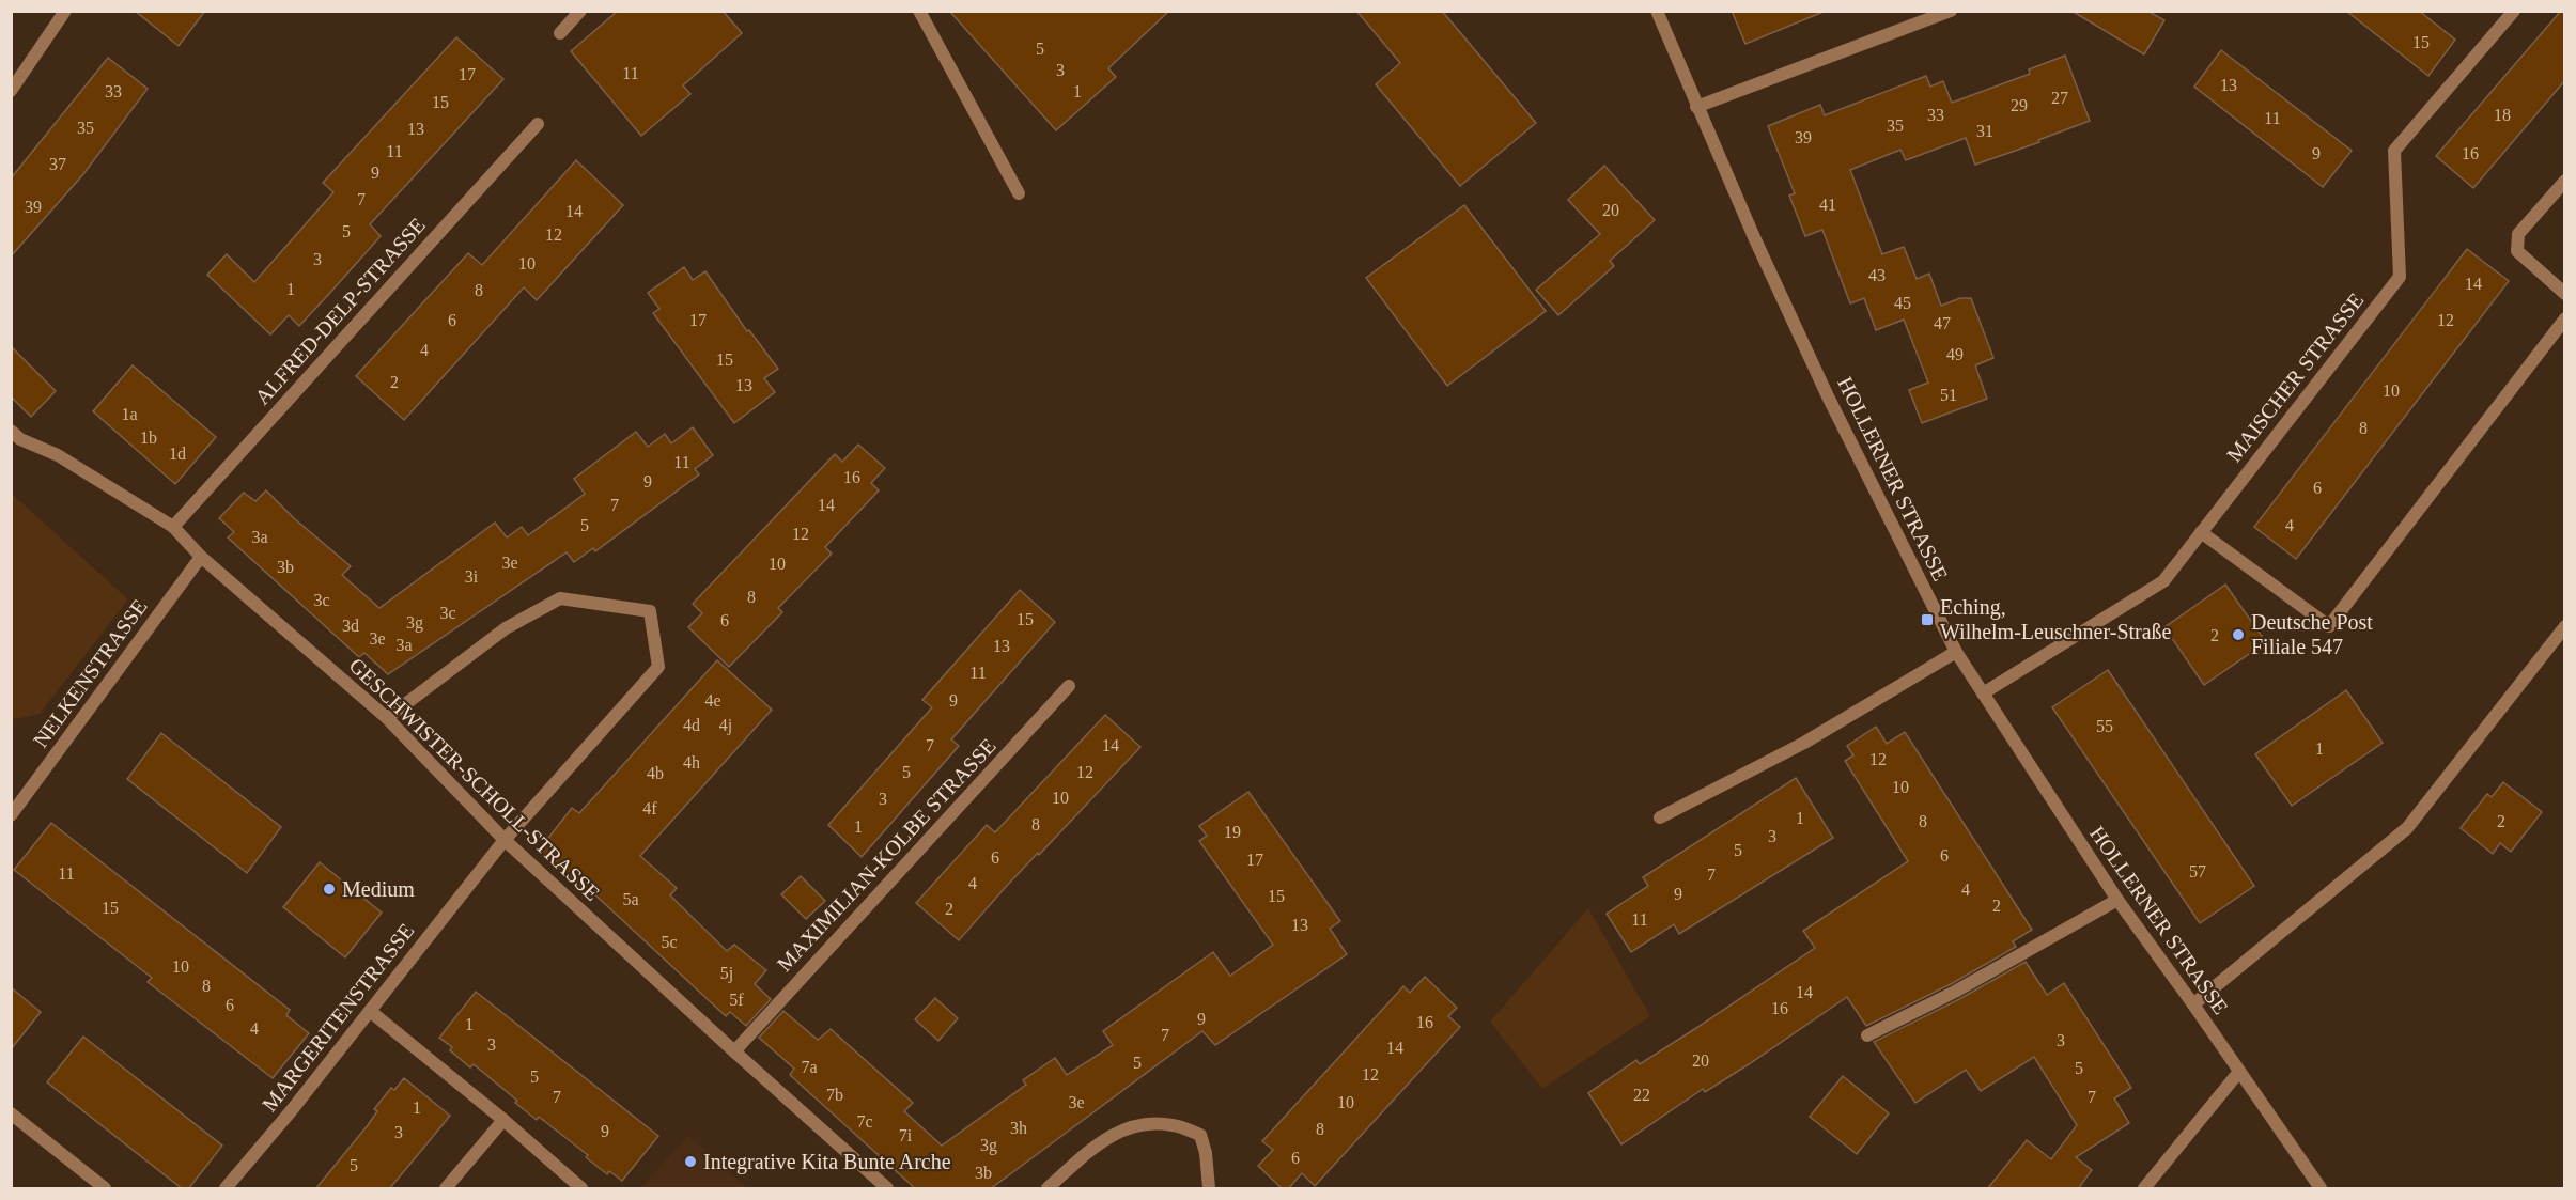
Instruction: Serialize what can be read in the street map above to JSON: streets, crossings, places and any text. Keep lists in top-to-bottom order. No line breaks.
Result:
{"streets":{"street":["ALFRED-DELP-STRASSE","MAISCHER STRASSE","HOLLERNER STRASSE","NELKENSTRASSE","GESCHWISTER-SCHOLL-STRASSE","MAXIMILIAN-KOLBE STRASSE","MARGERITENSTRASSE"]},"crossings":[["ALFRED-DELP-STRASSE","GESCHWISTER-SCHOLL-STRASSE"],["MAISCHER STRASSE","HOLLERNER STRASSE"],["NELKENSTRASSE","GESCHWISTER-SCHOLL-STRASSE"],["GESCHWISTER-SCHOLL-STRASSE","MAXIMILIAN-KOLBE STRASSE"],["GESCHWISTER-SCHOLL-STRASSE","MARGERITENSTRASSE"]],"places":{"transit":["Eching, Wilhelm-Leuschner-Straße"],"other":["Deutsche Post Filiale 547","Medium","Integrative Kita Bunte Arche"]},"house_numbers":["15","5","3","11","17","13","33","1","27","15","29","33","18","11","35","35","13","31","39","11","9","16","37","9","7","41","39","20","14","5","12","3","10","43","14","1","8","45","6","17","12","47","4","49","15","2","13","10","51","1a","8","1b","1d","11","16","9","6","7","14","5","4","12","3a","3e","10","3b","3i","8","3c","3c","15","6","3g","3d","2","3e","3a","13","11","4e","9","4d","4j","55","7","14","1","12","4h","5","12","4b","10","10","3","4f","1","8","2","8","1","19","3","5","6","6","17","57","11","7","4","4","9","15","5a","2","15","2","11","13","5c","10","5j","8","14","5f","6","16","9","16","1","4","7","3","3","14","20","5","7a","5","12","5","7b","22","7","7","3e","10","1","7c","3h","8","9","3","7i","3g","6","5","3b"]}
